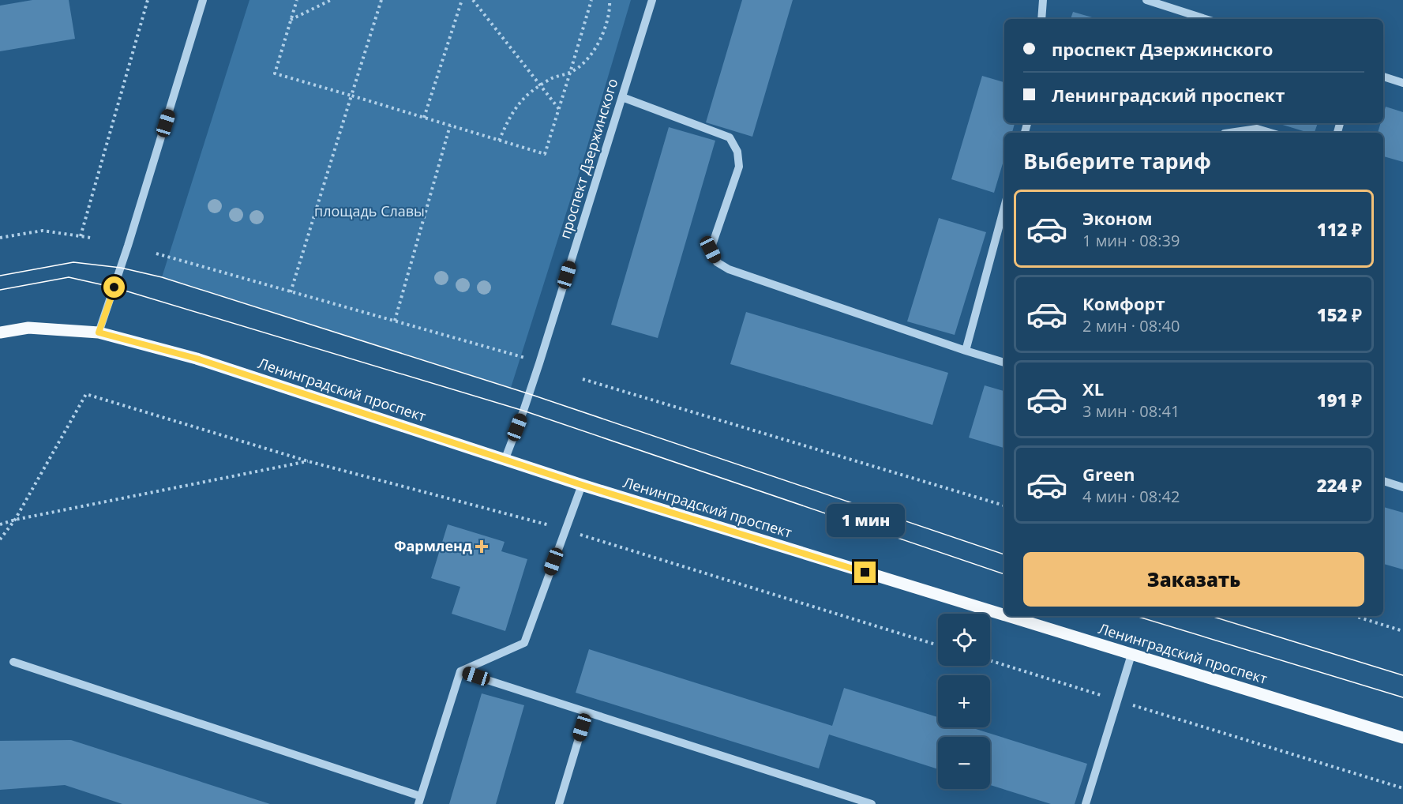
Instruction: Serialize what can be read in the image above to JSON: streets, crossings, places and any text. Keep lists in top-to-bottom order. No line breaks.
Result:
{"streets":{"main road":["Ленинградский проспект"],"street":["проспект Дзержинского"]},"crossings":[["проспект Дзержинского","Ленинградский проспект"]],"parks":["площадь Славы"],"places":{"health":["Фармленд"]},"page":{"banner":["проспект Дзержинского","Ленинградский проспект"],"heading":"Выберите тариф","list":[{"name":"Эконом","note":"1 мин · 08:39","value":"112 ₽"},{"name":"Комфорт","note":"2 мин · 08:40","value":"152 ₽"},{"name":"XL","note":"3 мин · 08:41","value":"191 ₽"},{"name":"Green","note":"4 мин · 08:42","value":"224 ₽"}],"bubble":"1 мин","buttons":"Заказать","map_buttons":["+","−"]}}
